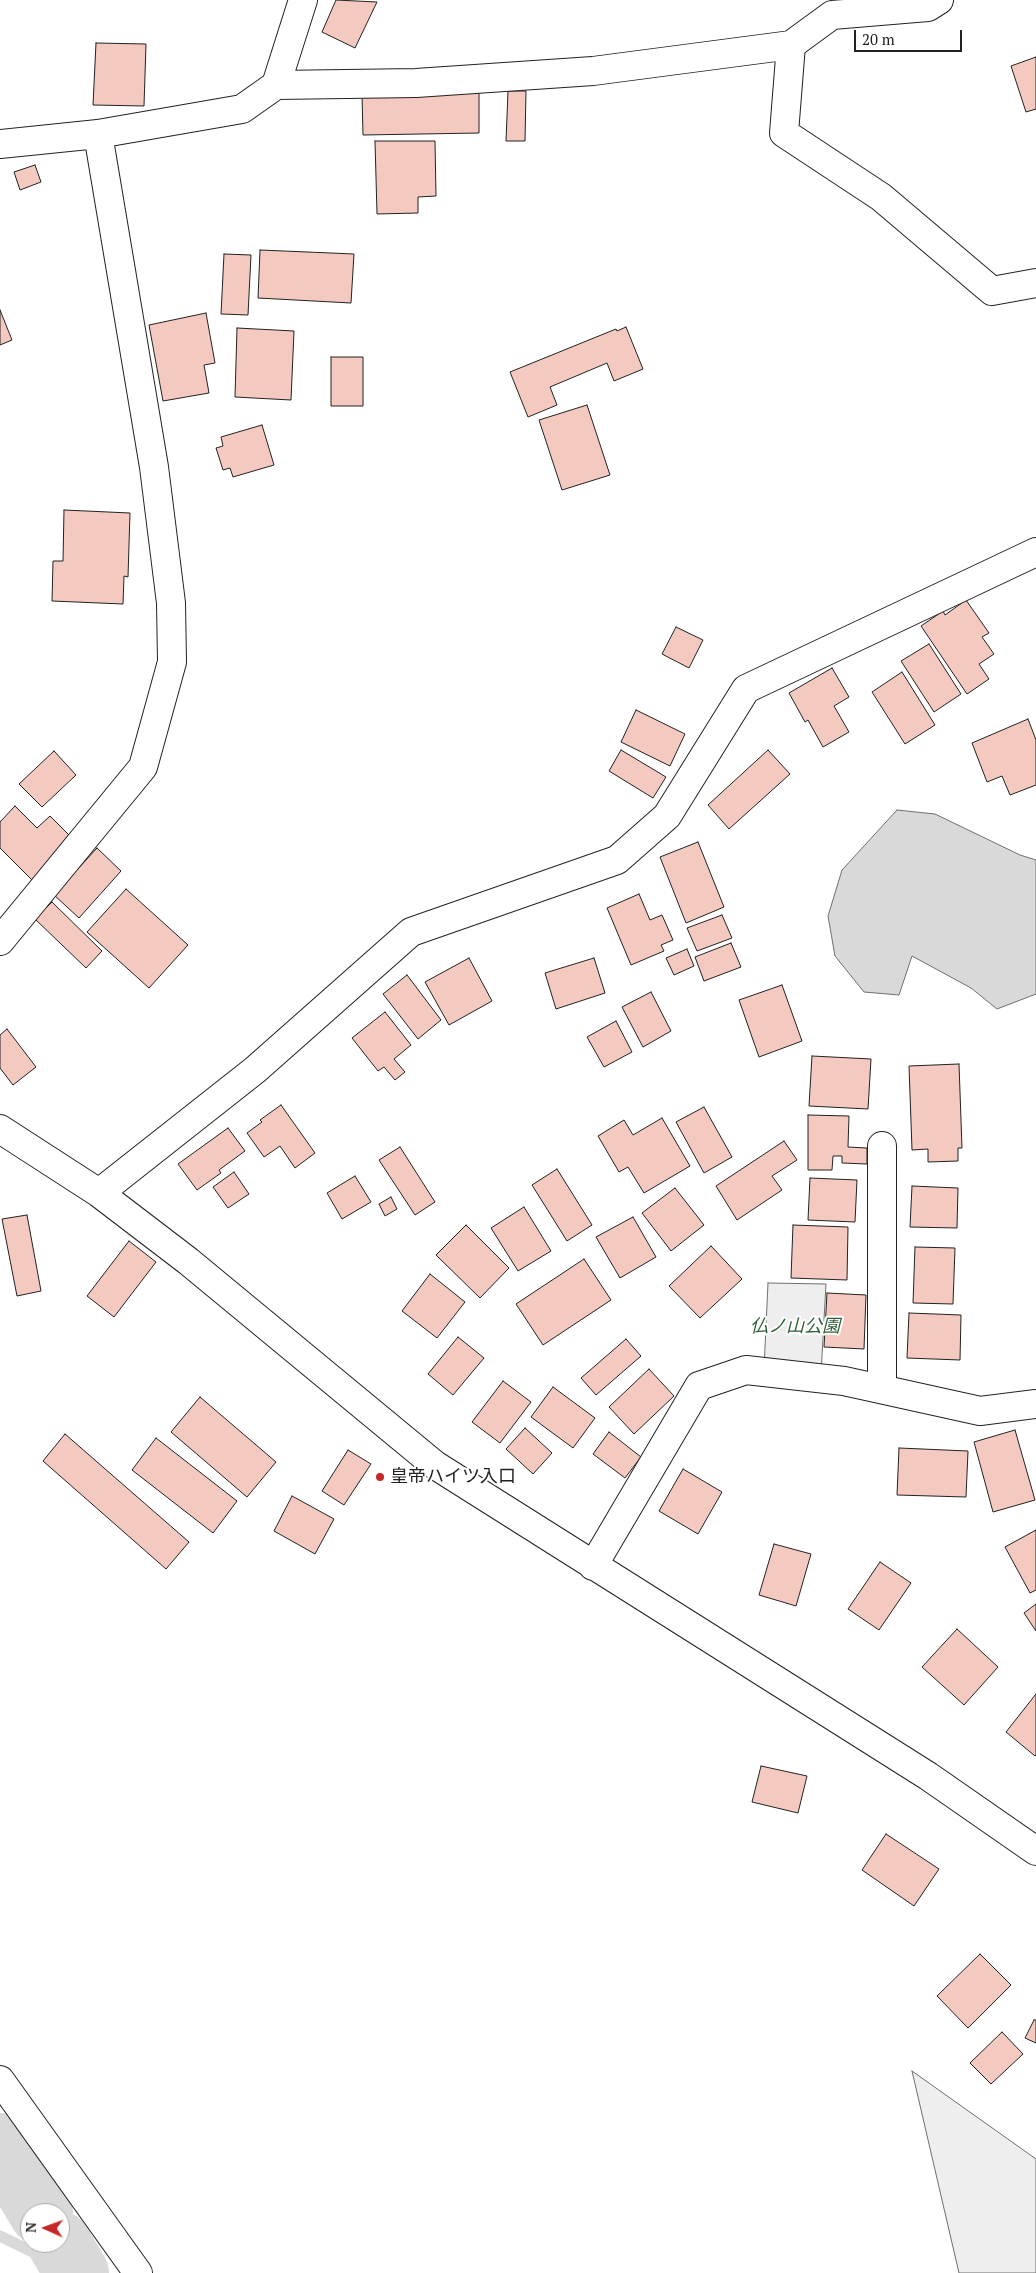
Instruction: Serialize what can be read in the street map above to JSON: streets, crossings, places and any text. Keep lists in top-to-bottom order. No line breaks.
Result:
{"parks":["仏ノ山公園"],"places":["皇帝ハイツ入口"],"scale_bar":"20 m","north":"left"}
